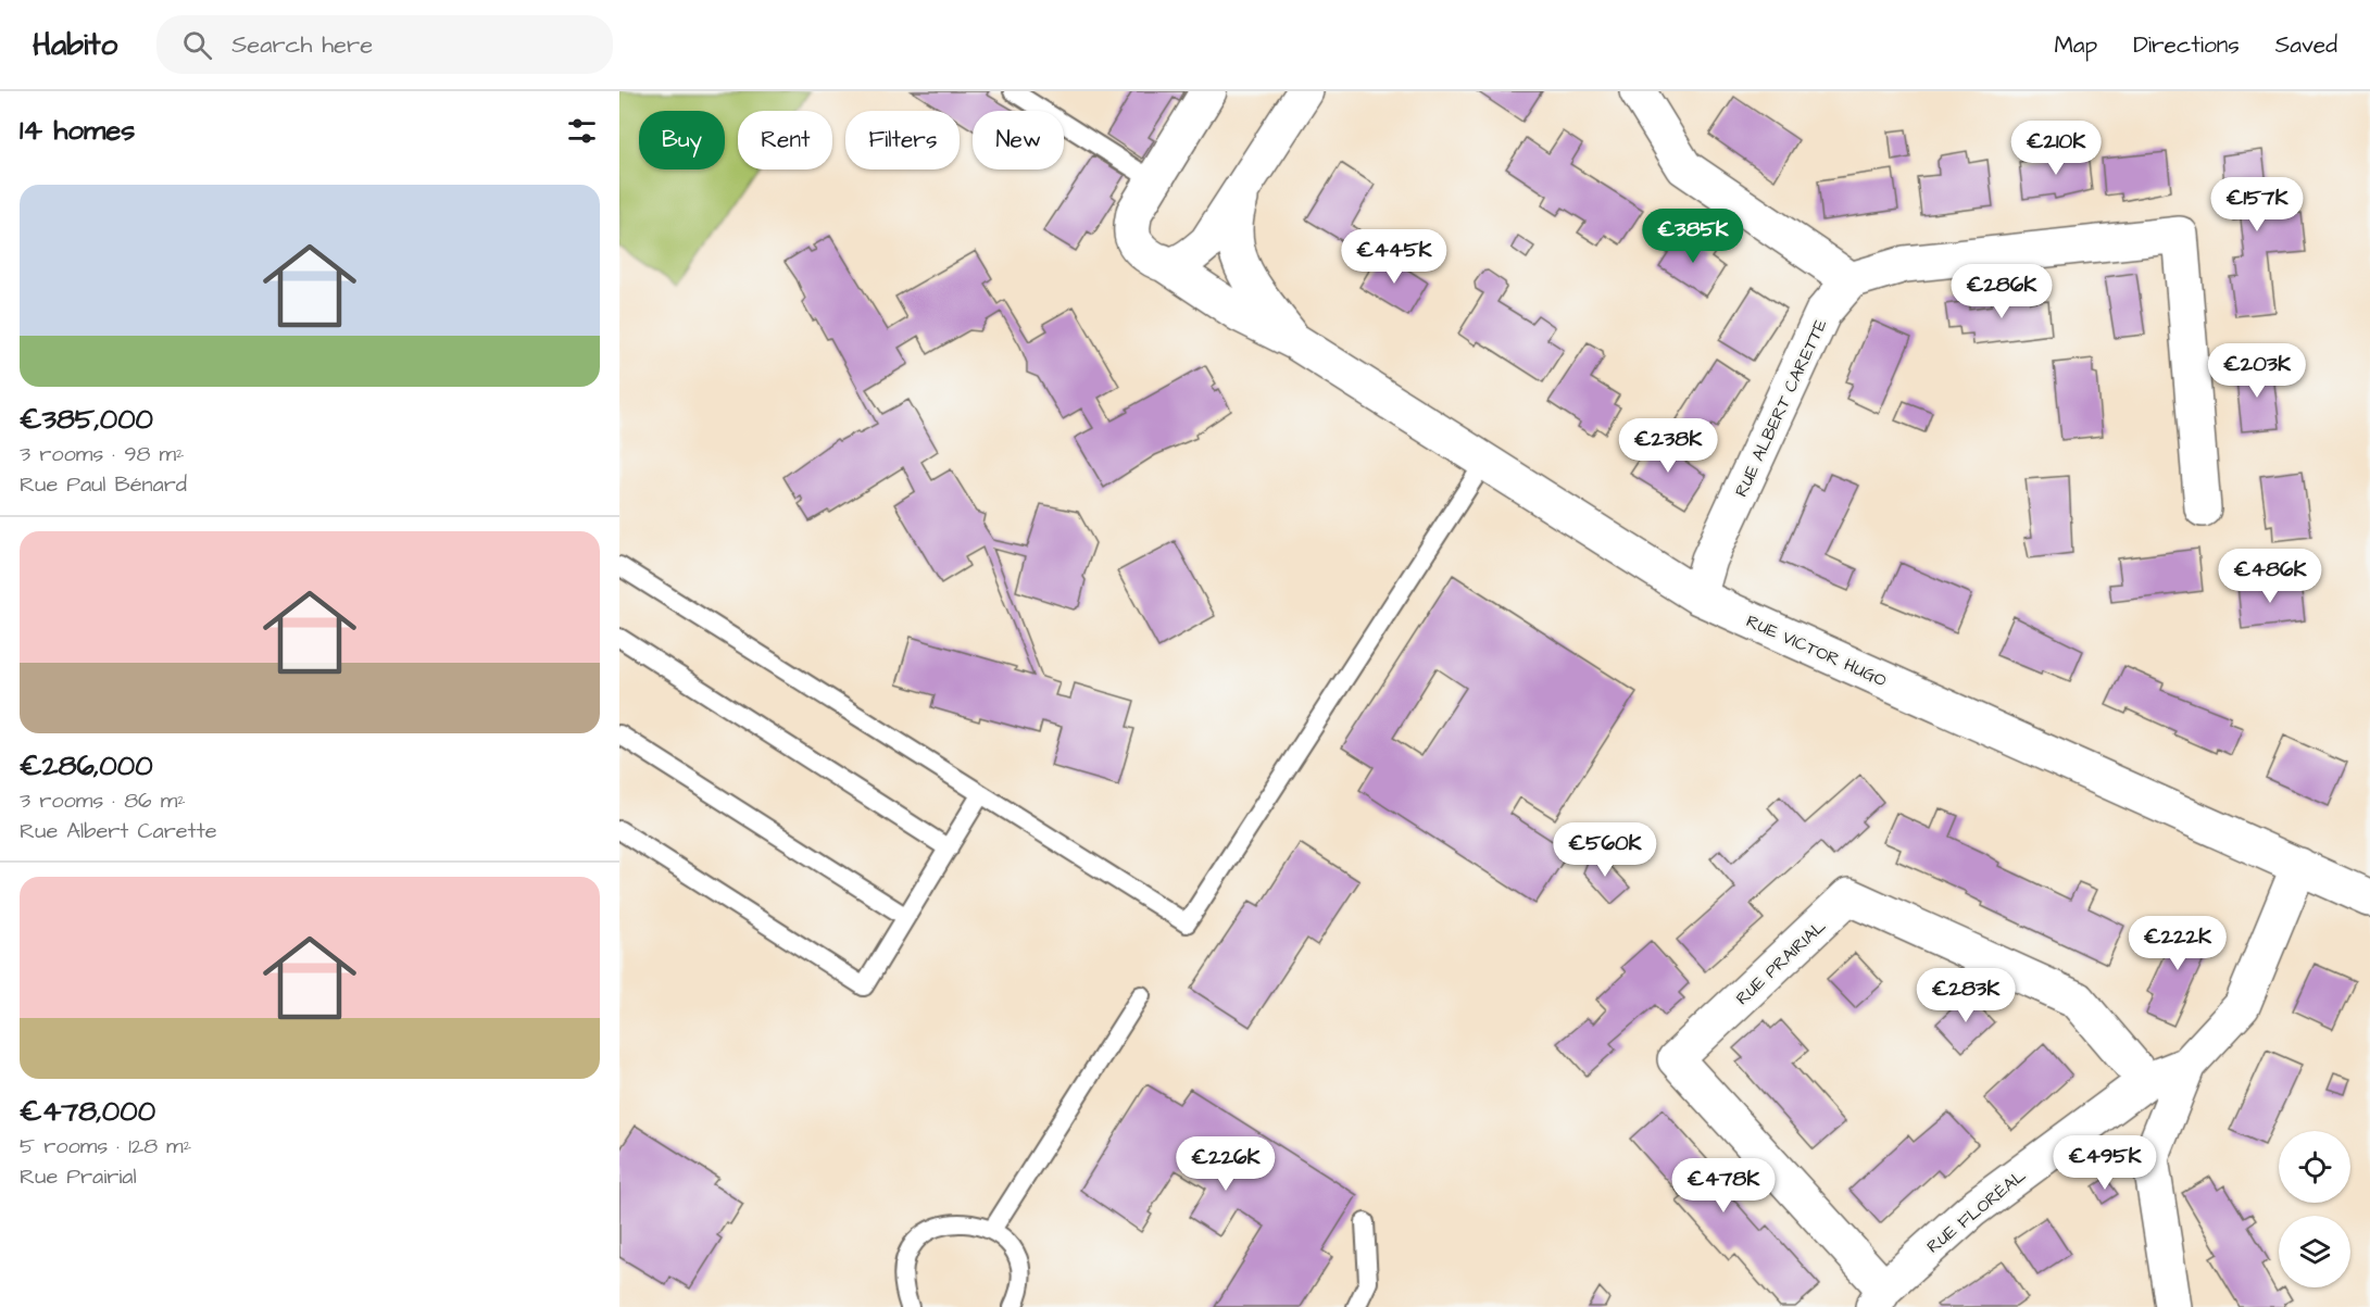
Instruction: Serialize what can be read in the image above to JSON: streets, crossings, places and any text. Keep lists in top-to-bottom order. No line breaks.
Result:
{"streets":{"street":["RUE ALBERT CARETTE","RUE VICTOR HUGO","RUE PRAIRIAL","RUE FLORÉAL"]},"crossings":[["RUE ALBERT CARETTE","RUE VICTOR HUGO"],["RUE VICTOR HUGO","RUE FLORÉAL"],["RUE PRAIRIAL","RUE FLORÉAL"]],"page":{"header":"Habito","search":"Search here","nav":["Map","Directions","Saved"],"heading":"14 homes","chip":["Buy","Rent","Filters","New"],"price":["€210K","€157K","€385K","€445K","€286K","€203K","€238K","€486K","€560K","€222K","€283K","€495K","€226K","€478K"],"list":[{"name":"€385,000","note":"3 rooms · 98 m² · Rue Paul Bénard"},{"name":"€286,000","note":"3 rooms · 86 m² · Rue Albert Carette"},{"name":"€478,000","note":"5 rooms · 128 m² · Rue Prairial"}]}}
